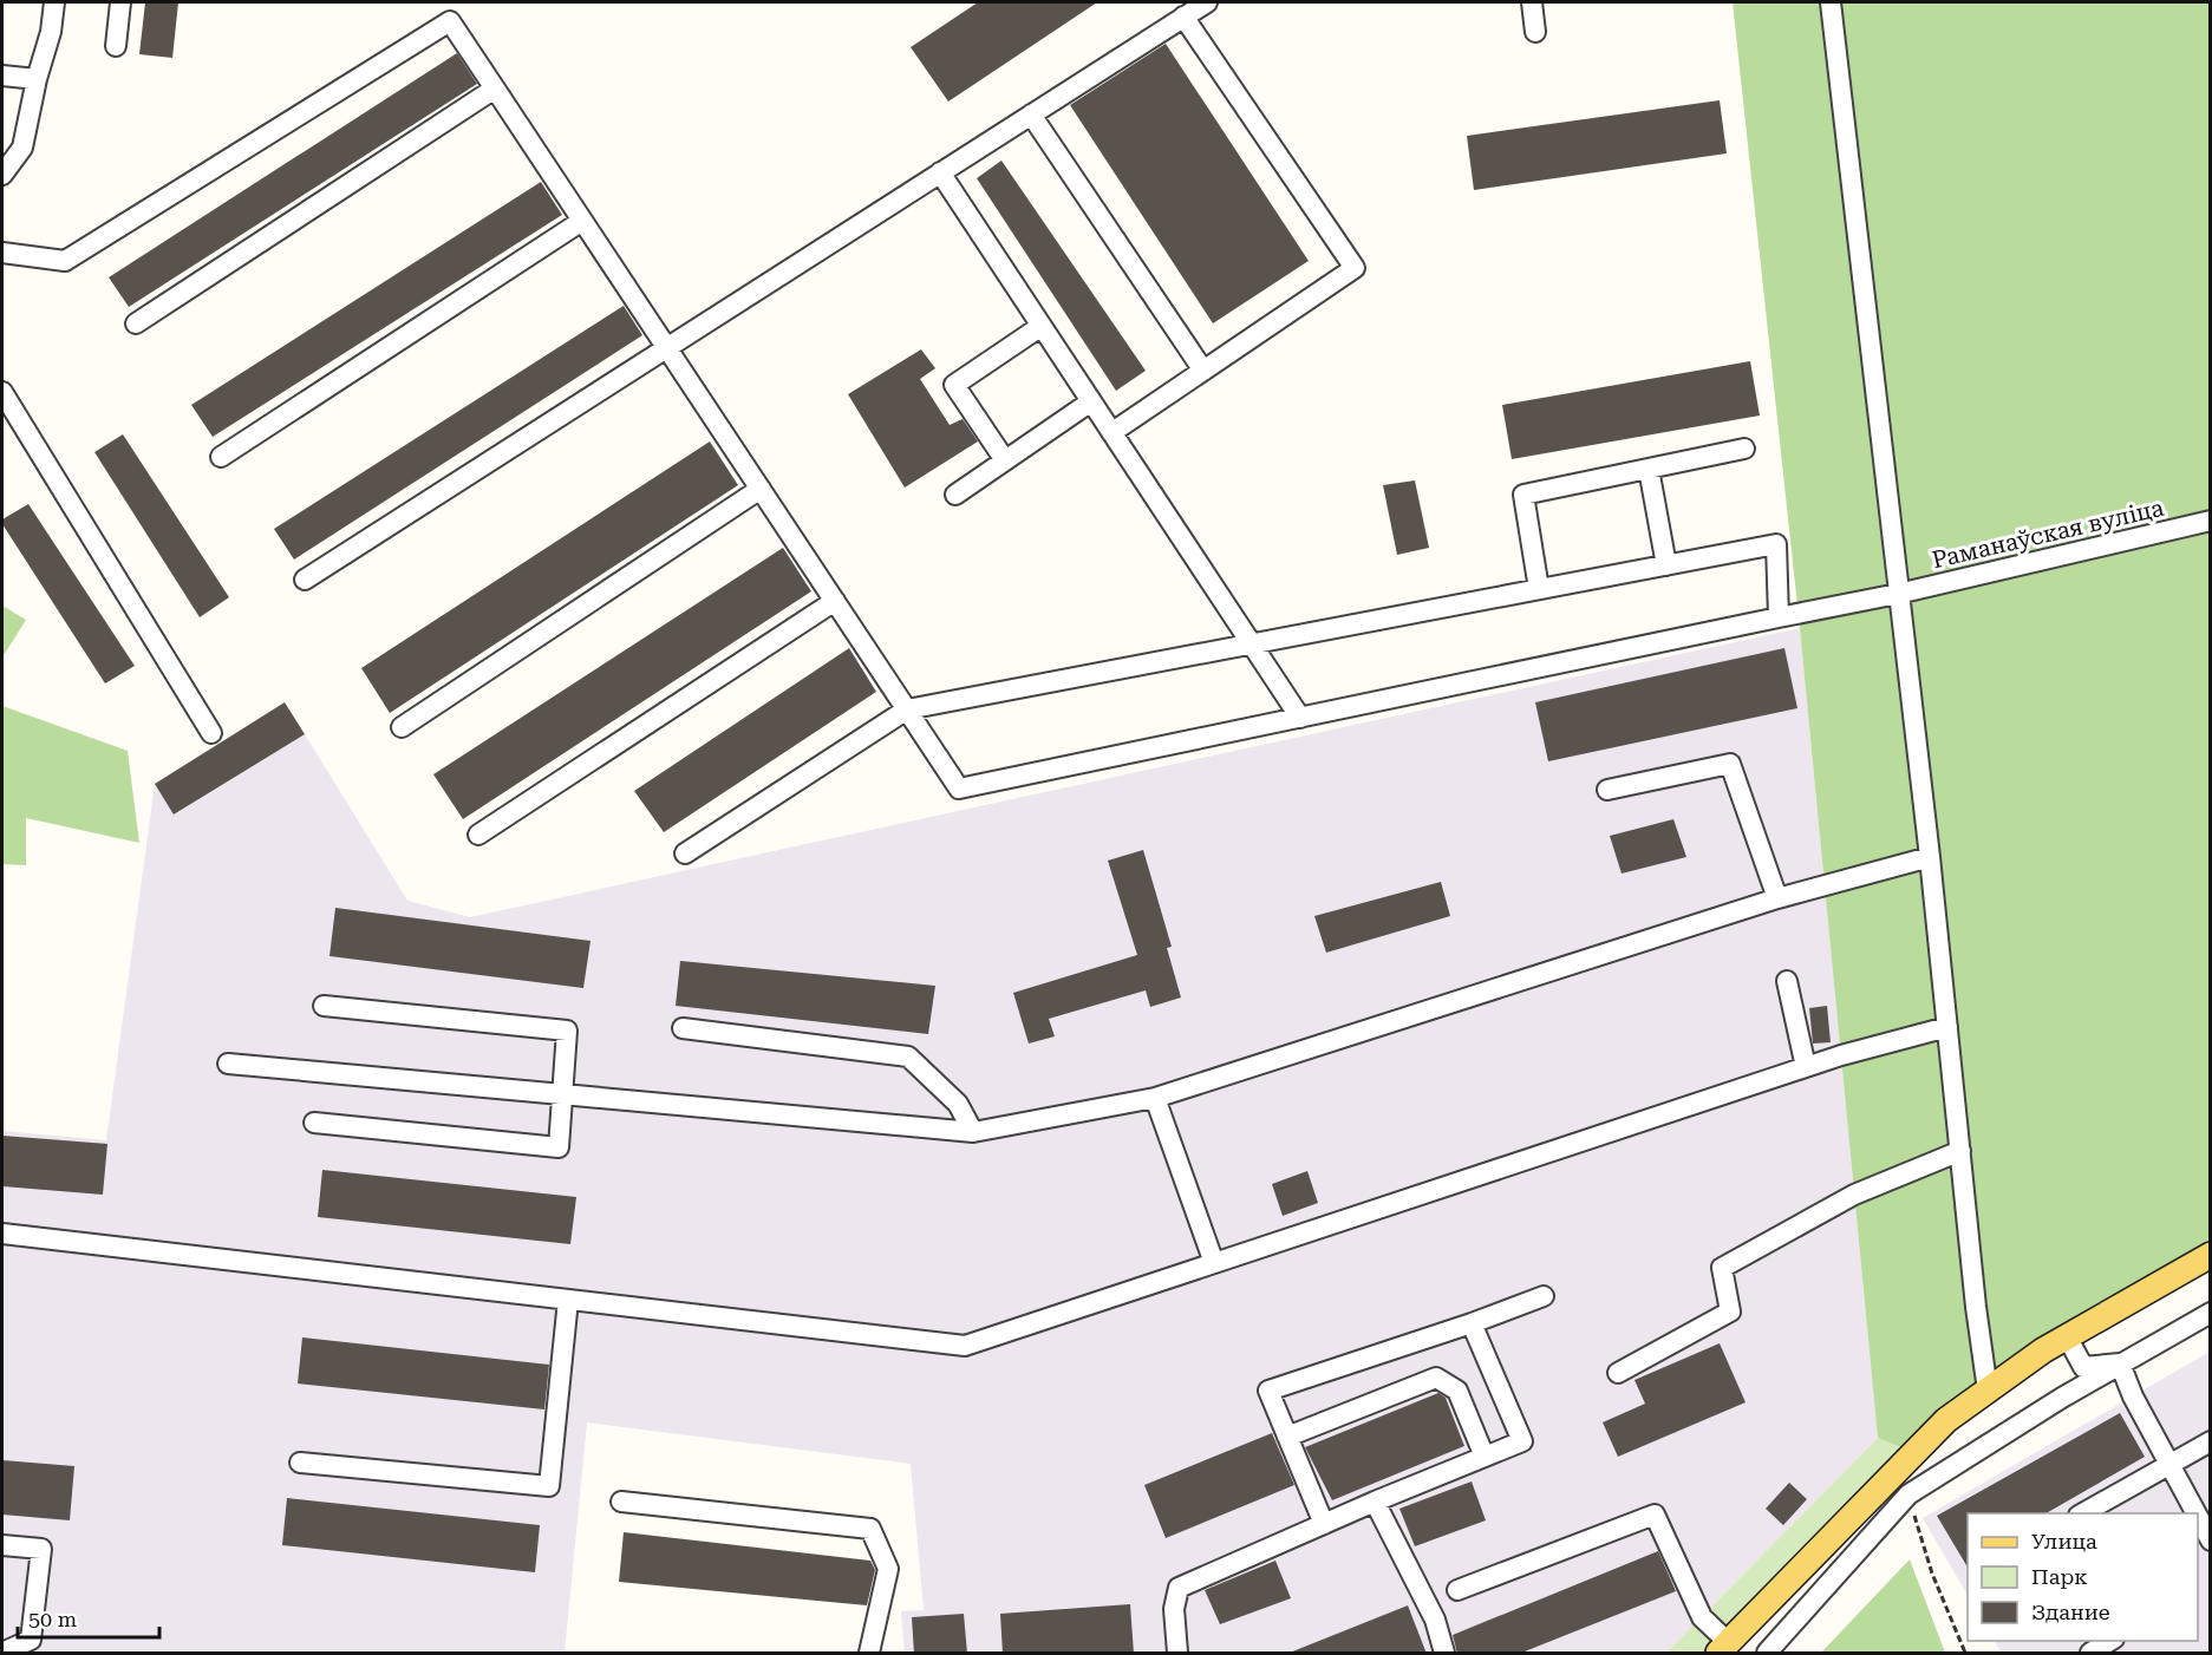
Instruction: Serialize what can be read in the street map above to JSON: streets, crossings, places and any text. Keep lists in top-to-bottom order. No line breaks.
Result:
{"streets":{"street":["Раманаўская вуліца"]},"legend":["Улица","Парк","Здание"],"scale_bar":"50 m"}
